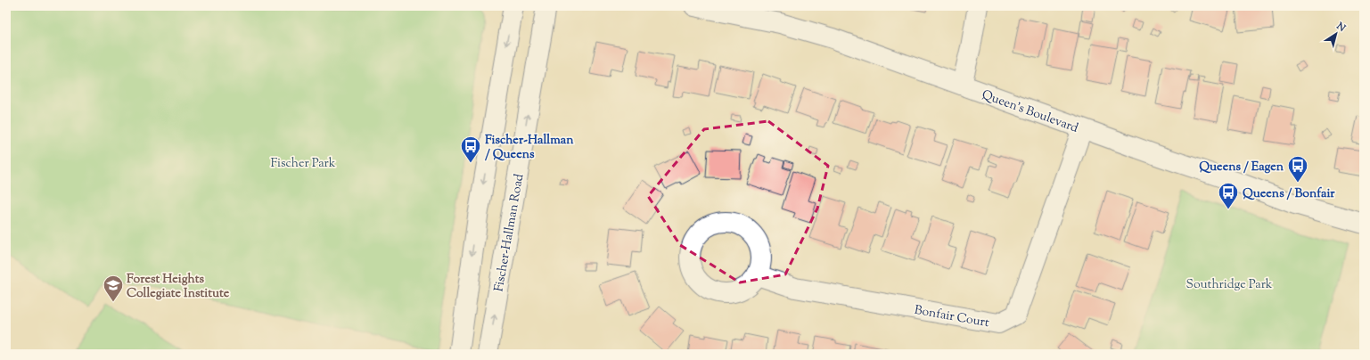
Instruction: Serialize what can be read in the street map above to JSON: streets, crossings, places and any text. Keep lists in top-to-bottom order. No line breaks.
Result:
{"streets":{"street":["Queen's Boulevard","Fischer-Hallman Road","Bonfair Court"]},"crossings":[["Queen's Boulevard","Bonfair Court"]],"parks":["Fischer Park","Southridge Park"],"places":{"bus stop":["Fischer-Hallman / Queens","Queens / Eagen","Queens / Bonfair"],"school or university":["Forest Heights Collegiate Institute"]},"north":"top right"}
